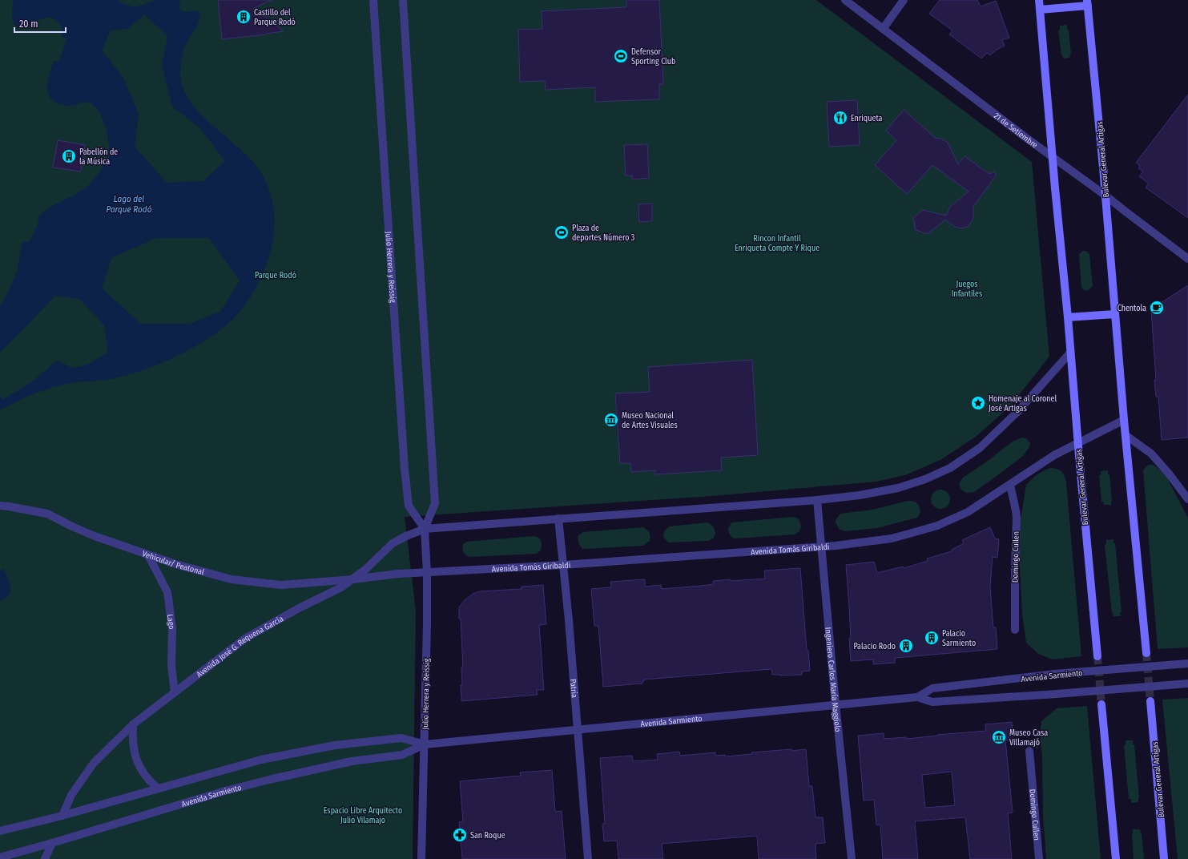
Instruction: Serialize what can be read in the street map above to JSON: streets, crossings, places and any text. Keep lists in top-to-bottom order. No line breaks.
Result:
{"streets":{"main road":["Bulevar General Artigas"],"street":["21 de Setiembre","Julio Herrera y Reissig","Avenida Tomás Giribaldi","Domingo Cullen","Vehicular/ Peatonal","Lago","Avenida José G. Requena García","Avenida Sarmiento","Ingeniero Carlos María Maggiolo","Patria"]},"crossings":[["21 de Setiembre","Bulevar General Artigas"],["Bulevar General Artigas","Avenida Tomás Giribaldi"],["Julio Herrera y Reissig","Avenida Tomás Giribaldi"],["Julio Herrera y Reissig","Avenida José G. Requena García"],["Julio Herrera y Reissig","Avenida Sarmiento"],["Avenida Tomás Giribaldi","Domingo Cullen"],["Avenida Tomás Giribaldi","Avenida José G. Requena García"],["Avenida Tomás Giribaldi","Ingeniero Carlos María Maggiolo"],["Avenida Tomás Giribaldi","Patria"],["Vehicular/ Peatonal","Lago"],["Vehicular/ Peatonal","Avenida José G. Requena García"],["Lago","Avenida José G. Requena García"],["Avenida José G. Requena García","Avenida Sarmiento"],["Avenida Sarmiento","Ingeniero Carlos María Maggiolo"],["Avenida Sarmiento","Patria"]],"water":["Lago del Parque Rodó"],"parks":["Rincon Infantil Enriqueta Compte Y Rique","Parque Rodó","Juegos Infantiles","Espacio Libre Arquitecto Julio Vilamajo"],"places":{"building":["Castillo del Parque Rodó","Pabellón de la Música","Palacio Sarmiento","Palacio Rodo"],"sports":["Defensor Sporting Club","Plaza de deportes Número 3"],"restaurant":["Enriqueta"],"cafe":["Chentola"],"place":["Homenaje al Coronel José Artigas"],"museum":["Museo Nacional de Artes Visuales","Museo Casa Villamajó"],"pharmacy":["San Roque"]},"scale_bar":"20 m"}
